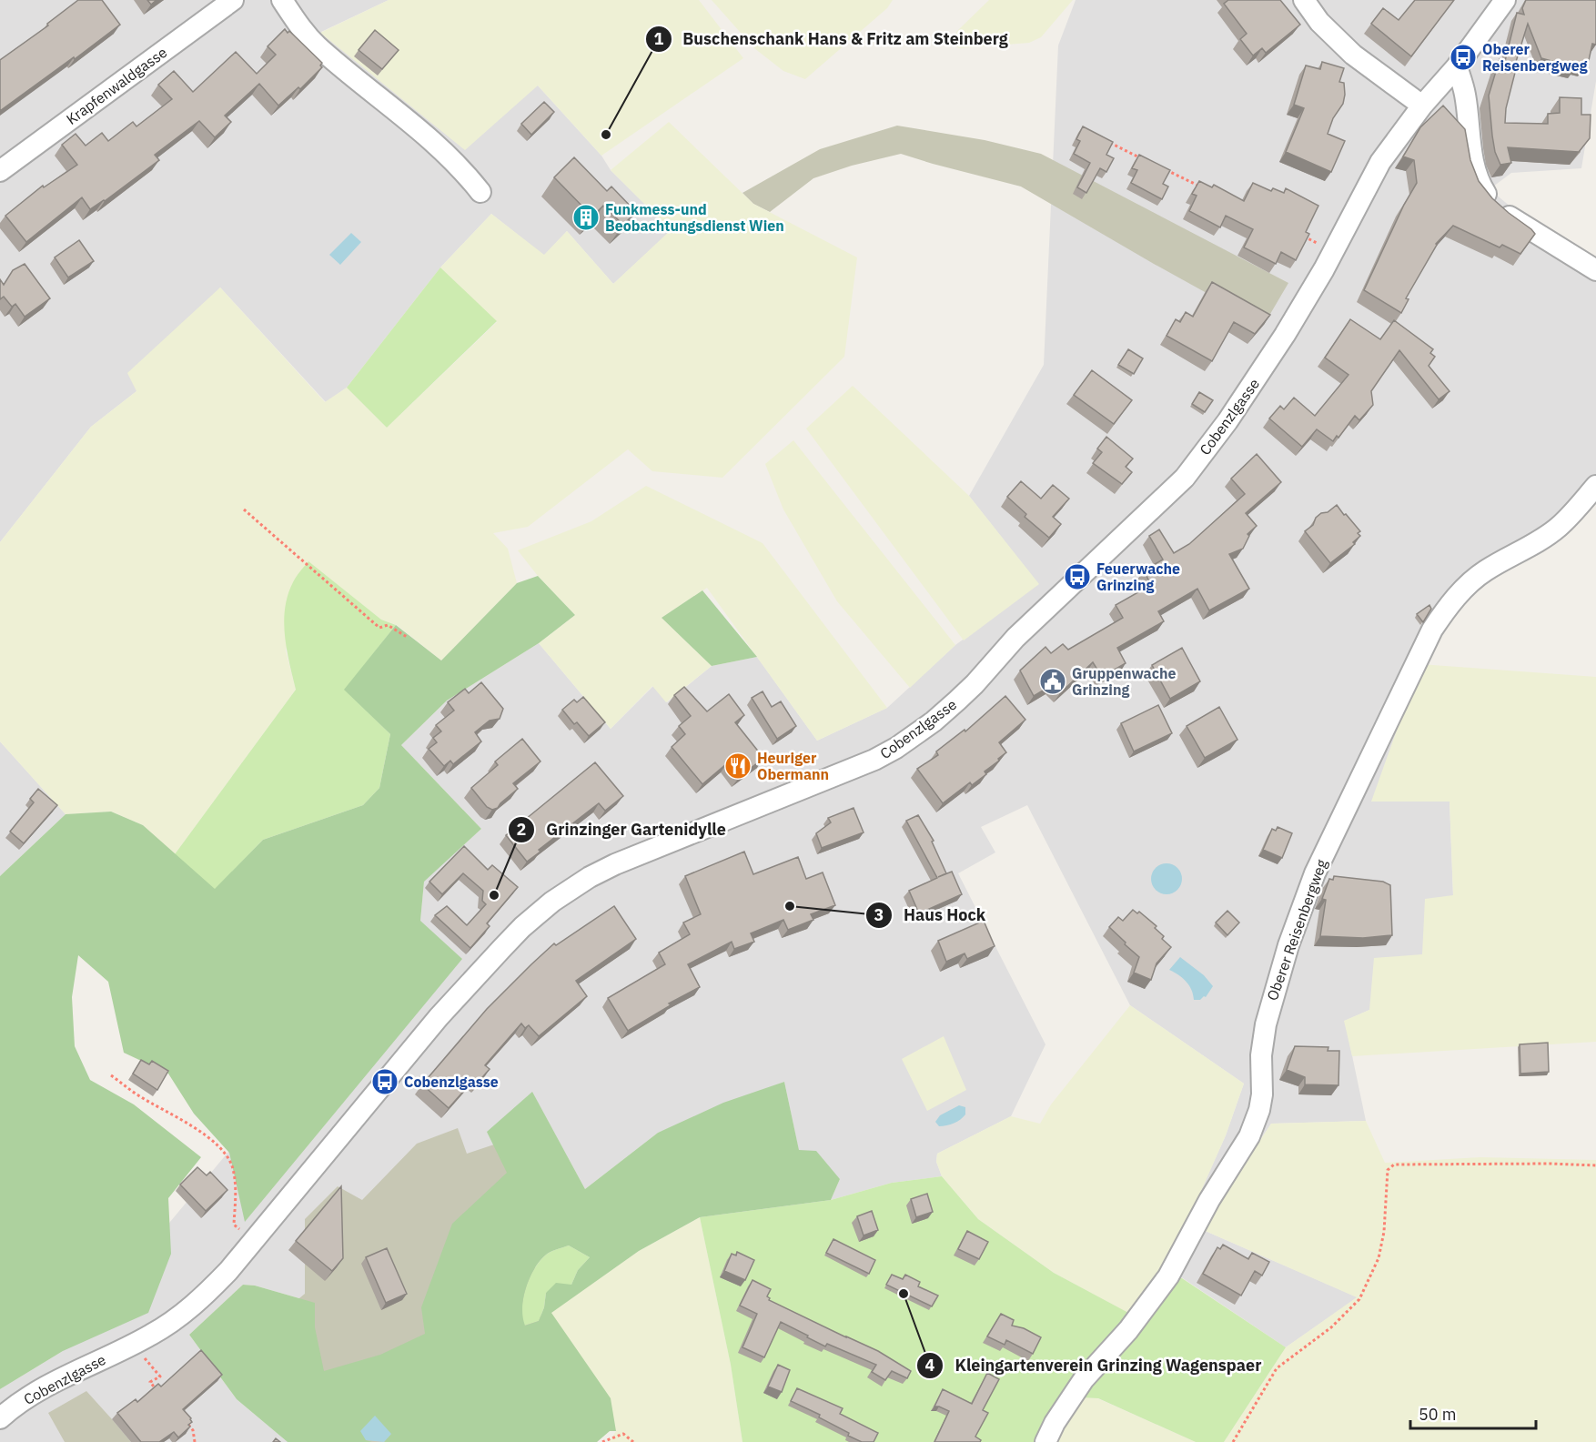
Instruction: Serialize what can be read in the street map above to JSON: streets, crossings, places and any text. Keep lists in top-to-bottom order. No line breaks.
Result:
{"streets":{"street":["Krapfenwaldgasse","Cobenzlgasse","Oberer Reisenbergweg"]},"places":{"bus stop":["Oberer Reisenbergweg","Feuerwache Grinzing","Cobenzlgasse"],"other":["Buschenschank Hans & Fritz am Steinberg","Grinzinger Gartenidylle","Haus Hock","Kleingartenverein Grinzing Wagenspaer"],"building":["Funkmess-und Beobachtungsdienst Wien"],"public building":["Gruppenwache Grinzing"],"restaurant":["Heuriger Obermann"]},"scale_bar":"50 m"}
